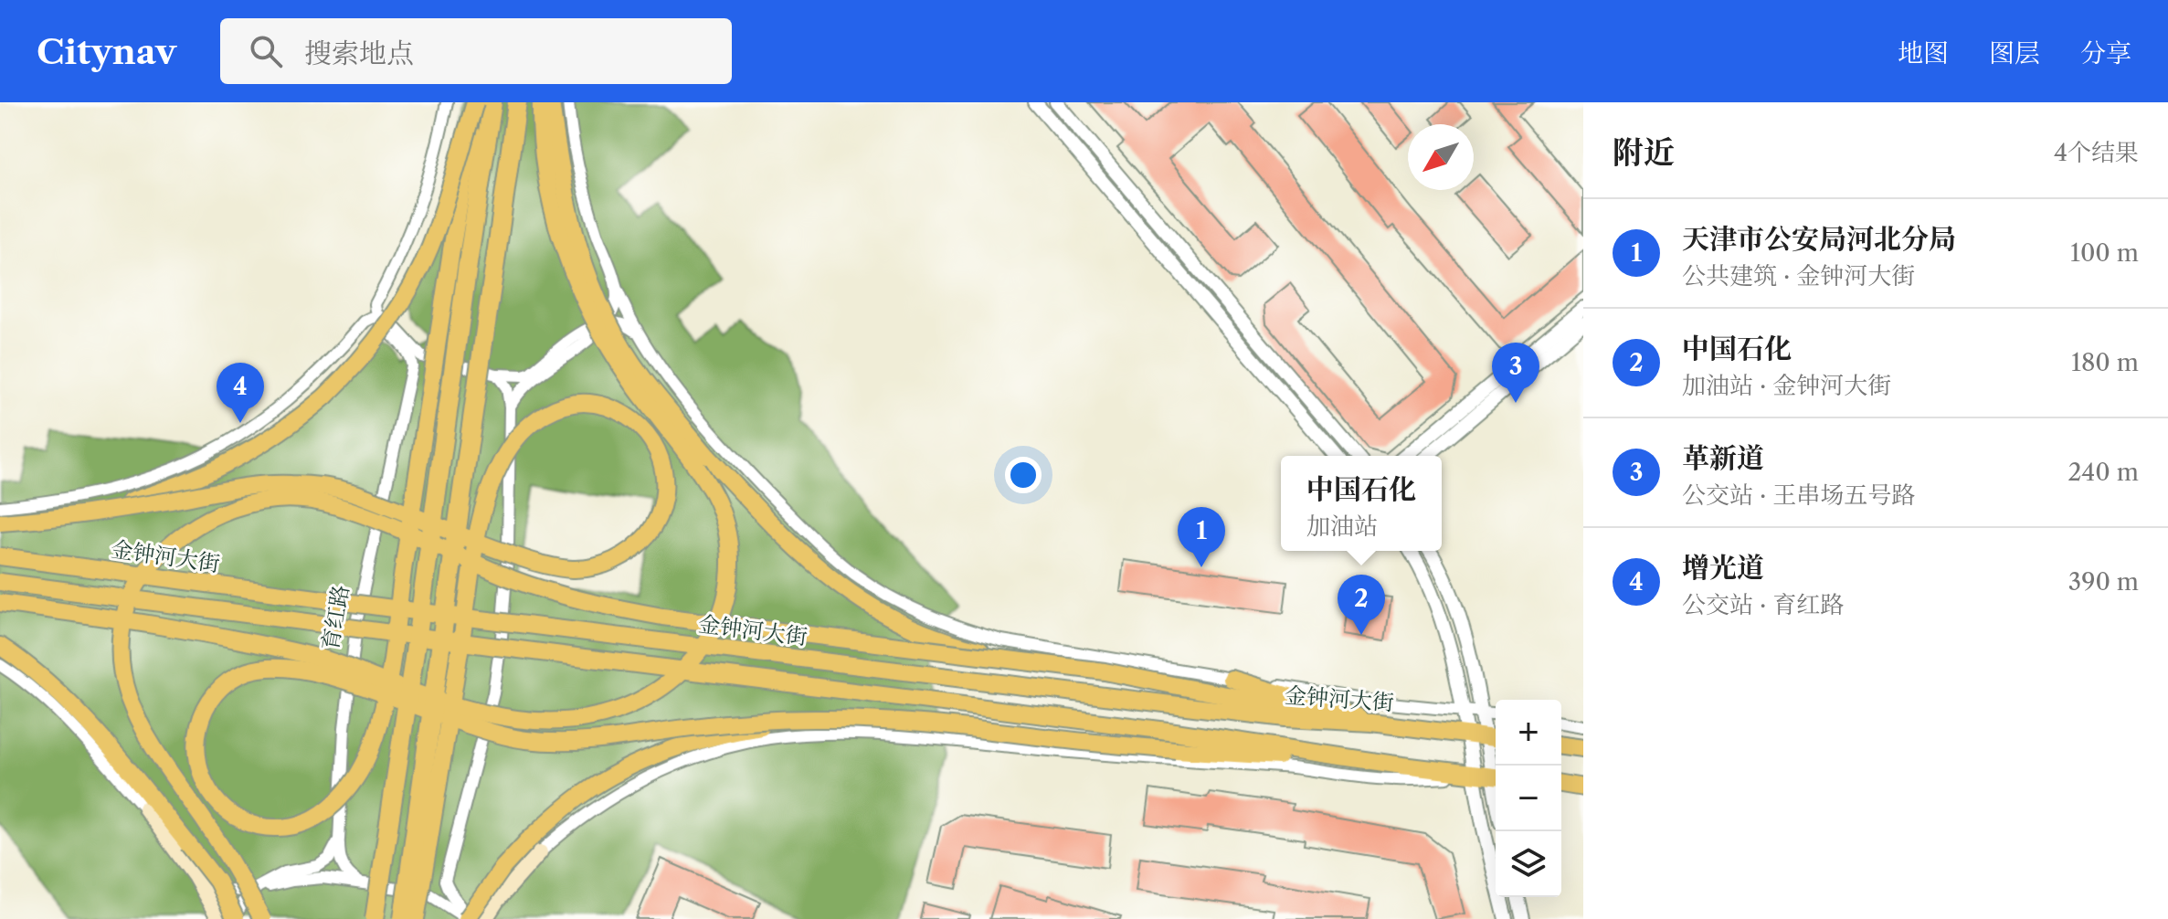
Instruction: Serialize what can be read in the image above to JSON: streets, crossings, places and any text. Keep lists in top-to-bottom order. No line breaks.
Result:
{"streets":{"main road":["金钟河大街"],"street":["育红路"]},"north":"bottom left","page":{"header":"Citynav","search":"搜索地点","nav":["地图","图层","分享"],"heading":["附近","4个结果"],"list":[{"mark":"1","name":"天津市公安局河北分局","note":"公共建筑 · 金钟河大街","value":"100 m"},{"mark":"2","name":"中国石化","note":"加油站 · 金钟河大街","value":"180 m"},{"mark":"3","name":"革新道","note":"公交站 · 王串场五号路","value":"240 m"},{"mark":"4","name":"增光道","note":"公交站 · 育红路","value":"390 m"}],"pins":["3","4","1","2"],"popup":["中国石化","加油站"],"map_buttons":["+","−"]}}
